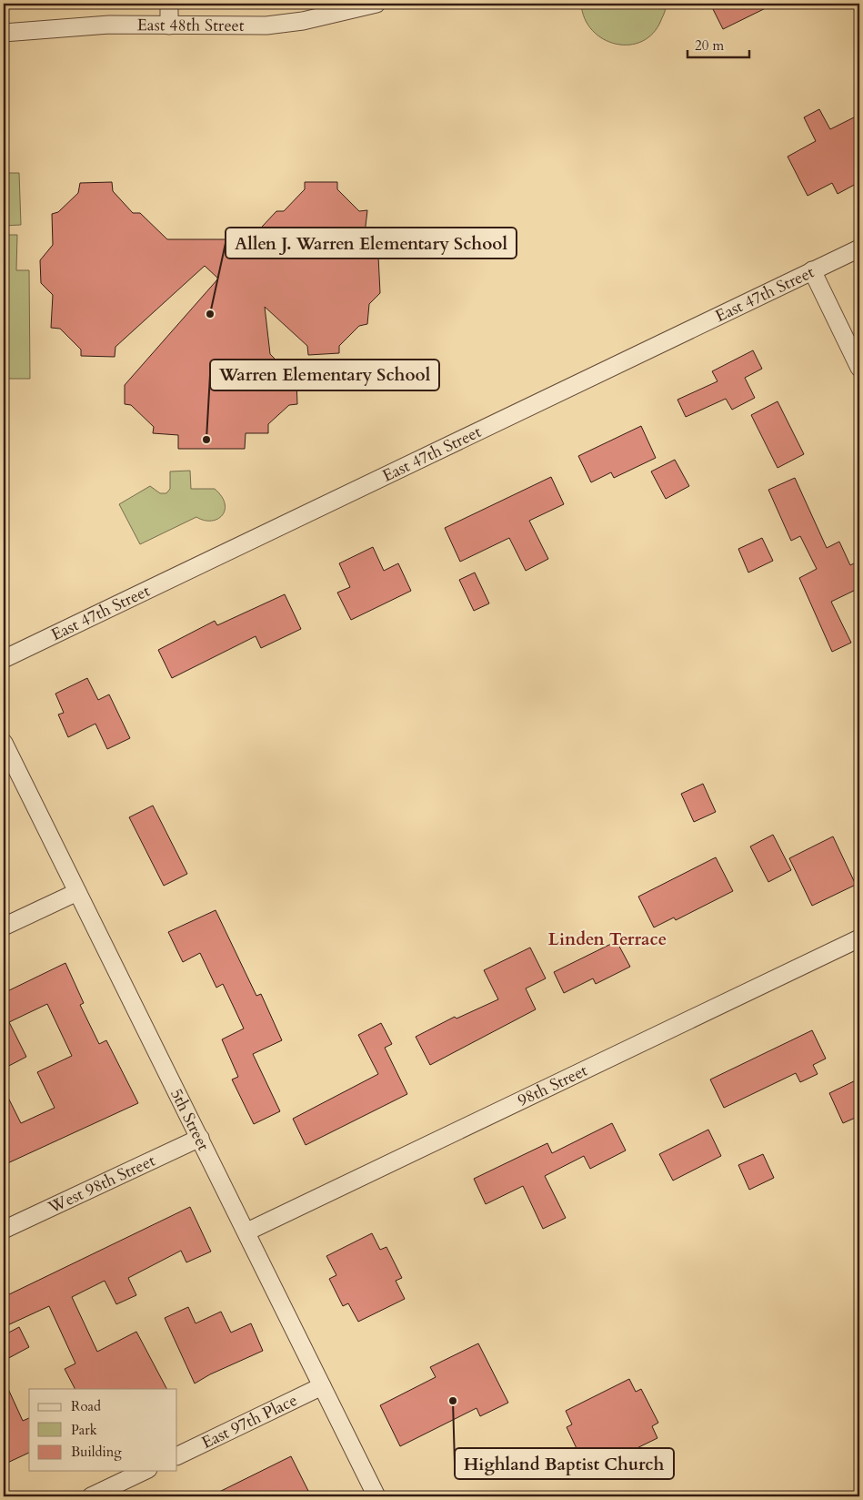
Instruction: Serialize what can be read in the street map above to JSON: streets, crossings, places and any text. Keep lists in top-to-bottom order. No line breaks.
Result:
{"streets":{"street":["East 48th Street","East 47th Street","98th Street","5th Street","West 98th Street","East 97th Place"]},"crossings":[["98th Street","5th Street"],["5th Street","West 98th Street"],["5th Street","East 97th Place"]],"districts":["Linden Terrace"],"places":["Allen J. Warren Elementary School","Warren Elementary School","Highland Baptist Church"],"legend":["Road","Park","Building"],"scale_bar":"20 m"}
